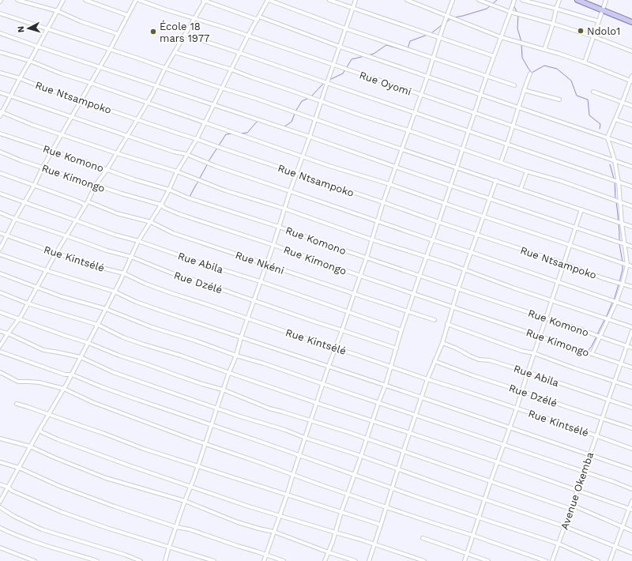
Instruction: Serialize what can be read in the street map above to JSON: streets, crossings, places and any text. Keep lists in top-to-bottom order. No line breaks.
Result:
{"streets":{"street":["Rue Oyomi","Rue Ntsampoko","Rue Komono","Rue Kimongo","Rue Kintsélé","Rue Abila","Rue Nkéni","Rue Dzélé","Avenue Okemba"]},"crossings":[["Rue Komono","Avenue Okemba"],["Rue Kimongo","Avenue Okemba"],["Rue Kintsélé","Avenue Okemba"],["Rue Abila","Avenue Okemba"],["Rue Dzélé","Avenue Okemba"]],"places":["Ndolo1","École 18 mars 1977"],"north":"left"}
